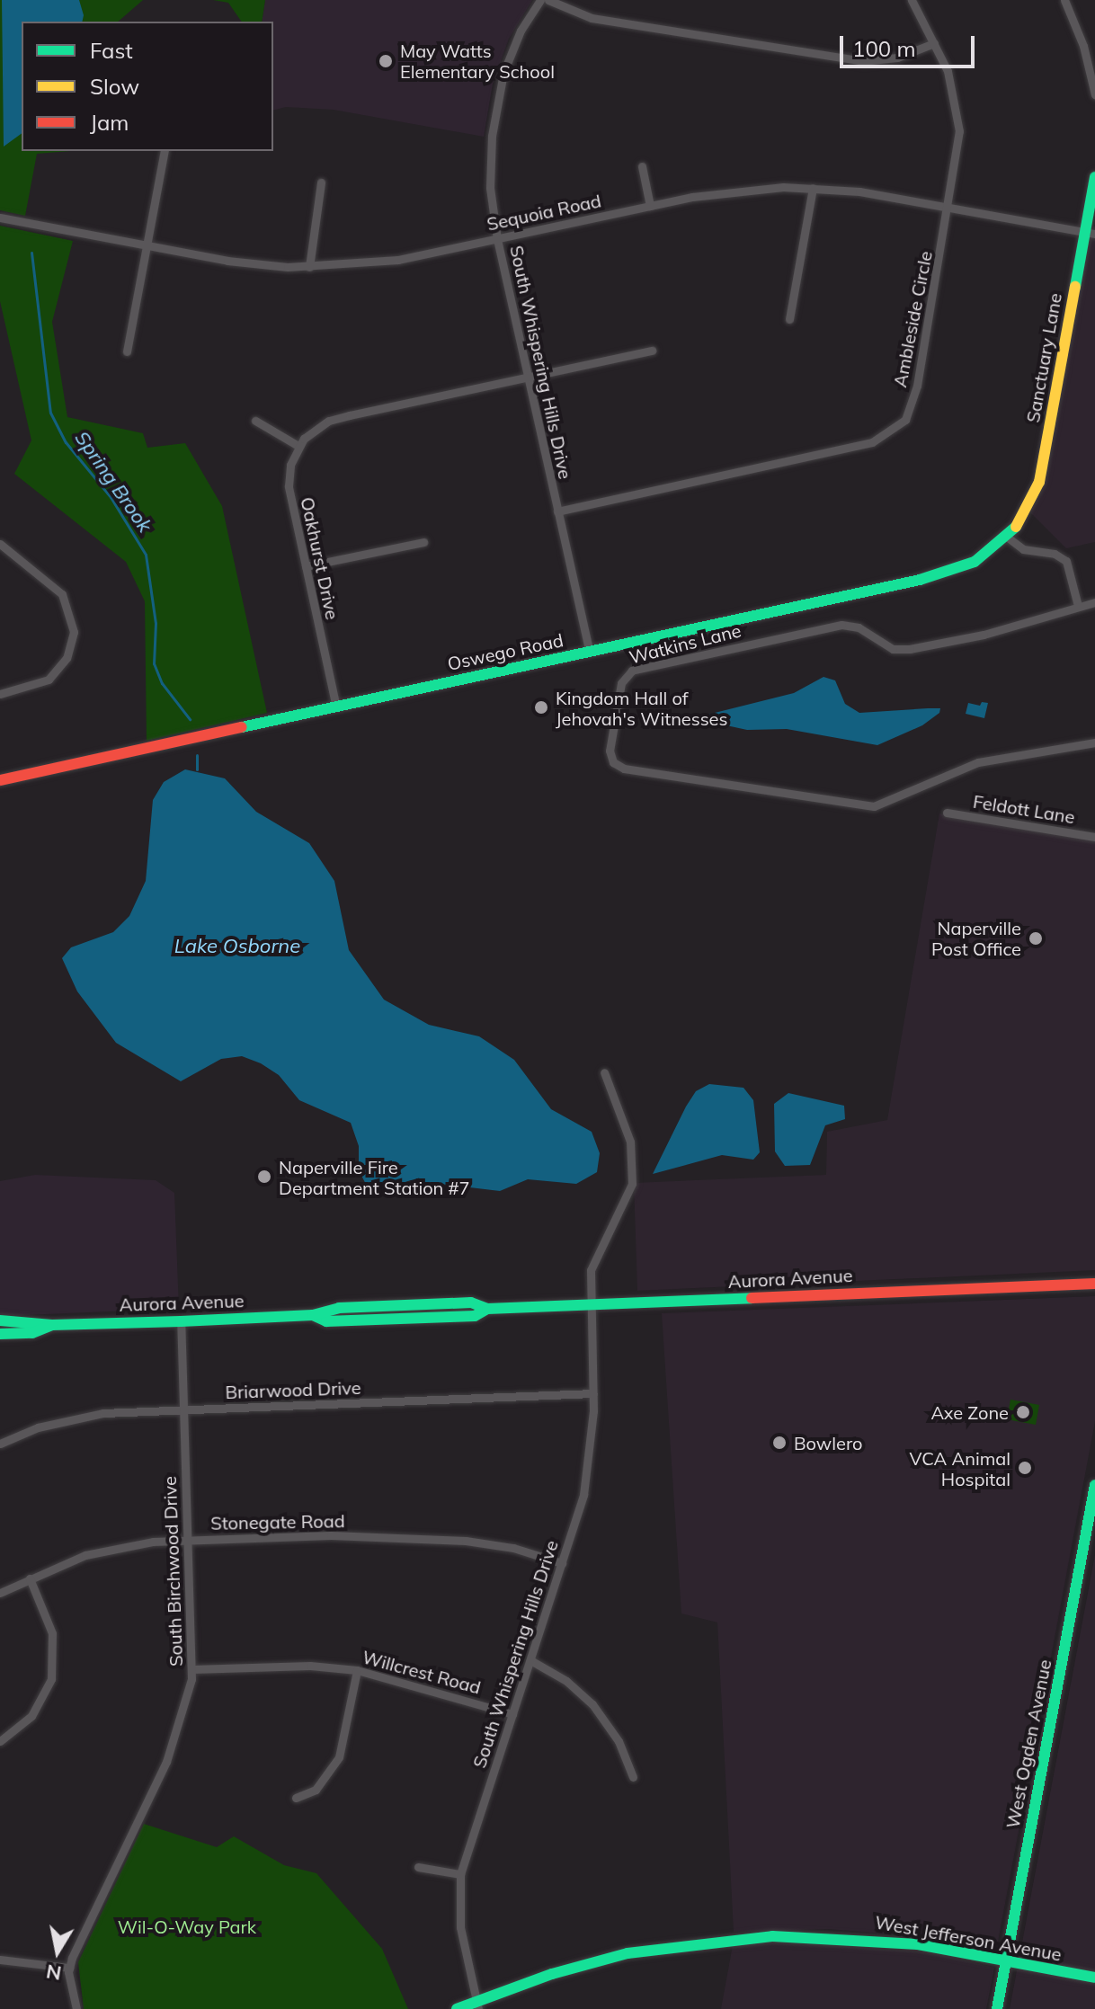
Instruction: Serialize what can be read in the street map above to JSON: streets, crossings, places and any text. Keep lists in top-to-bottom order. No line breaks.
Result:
{"streets":{"street":["Sequoia Road","Ambleside Circle","Sanctuary Lane","South Whispering Hills Drive","Oakhurst Drive","Watkins Lane","Oswego Road","Feldott Lane","Aurora Avenue","Briarwood Drive","Stonegate Road","South Birchwood Drive","Willcrest Road","West Ogden Avenue","West Jefferson Avenue"]},"crossings":[["Sequoia Road","Ambleside Circle"],["Sequoia Road","Sanctuary Lane"],["Sequoia Road","South Whispering Hills Drive"],["Ambleside Circle","South Whispering Hills Drive"],["Sanctuary Lane","Oswego Road"],["South Whispering Hills Drive","Oswego Road"],["South Whispering Hills Drive","Aurora Avenue"],["South Whispering Hills Drive","Briarwood Drive"],["South Whispering Hills Drive","Stonegate Road"],["South Whispering Hills Drive","Willcrest Road"],["South Whispering Hills Drive","West Jefferson Avenue"],["Oakhurst Drive","Oswego Road"],["Aurora Avenue","South Birchwood Drive"],["Briarwood Drive","South Birchwood Drive"],["Stonegate Road","South Birchwood Drive"],["South Birchwood Drive","Willcrest Road"],["West Ogden Avenue","West Jefferson Avenue"]],"water":["Spring Brook","Lake Osborne"],"parks":["Wil-O-Way Park"],"places":["May Watts Elementary School","Kingdom Hall of Jehovah's Witnesses","Naperville Post Office","Naperville Fire Department Station #7","Axe Zone","Bowlero","VCA Animal Hospital"],"legend":["Fast","Slow","Jam"],"scale_bar":"100 m","north":"bottom"}
